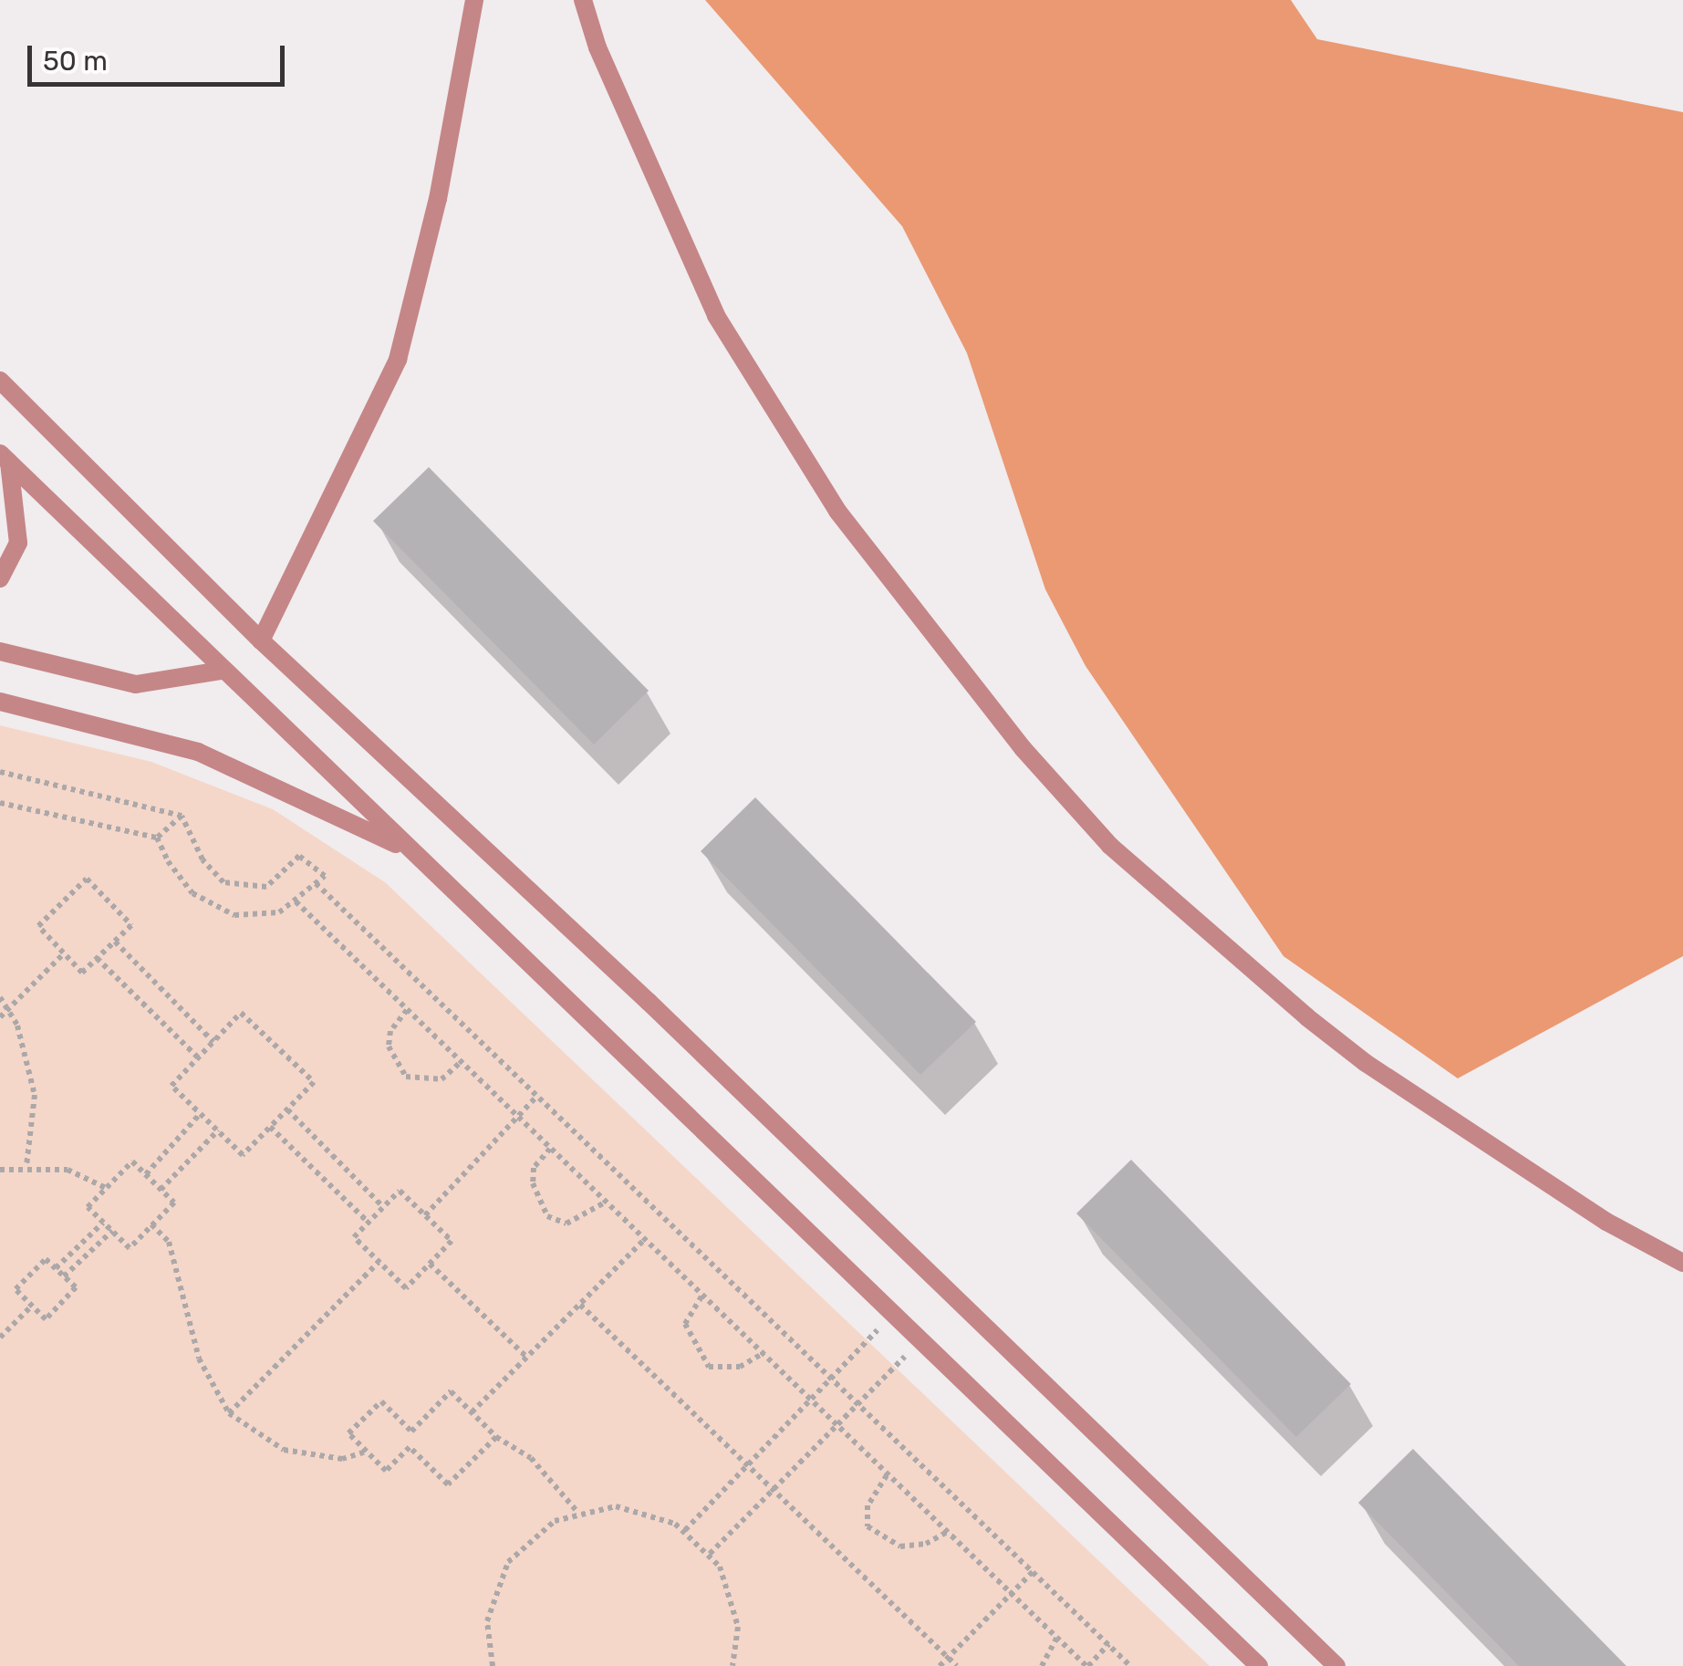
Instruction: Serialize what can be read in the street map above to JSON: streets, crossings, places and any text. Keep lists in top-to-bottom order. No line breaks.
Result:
{"scale_bar":"50 m"}
